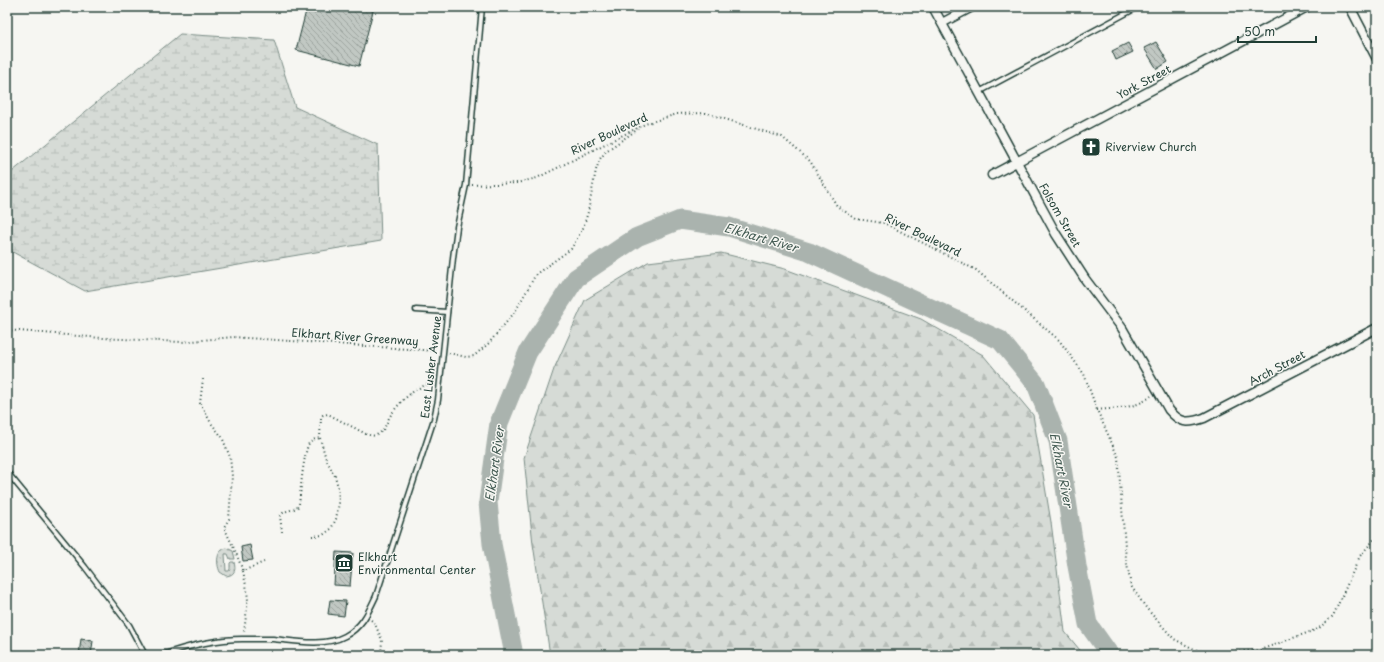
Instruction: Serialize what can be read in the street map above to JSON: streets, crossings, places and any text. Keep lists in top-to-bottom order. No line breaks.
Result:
{"streets":{"street":["York Street","Folsom Street","Arch Street"],"lane":["East Lusher Avenue"],"path":["River Boulevard","Elkhart River Greenway"]},"crossings":[["York Street","Folsom Street"],["River Boulevard","Elkhart River Greenway"],["River Boulevard","East Lusher Avenue"],["Folsom Street","Arch Street"],["Elkhart River Greenway","East Lusher Avenue"]],"water":["Elkhart River"],"places":{"church":["Riverview Church"],"museum":["Elkhart Environmental Center"]},"scale_bar":"50 m"}
